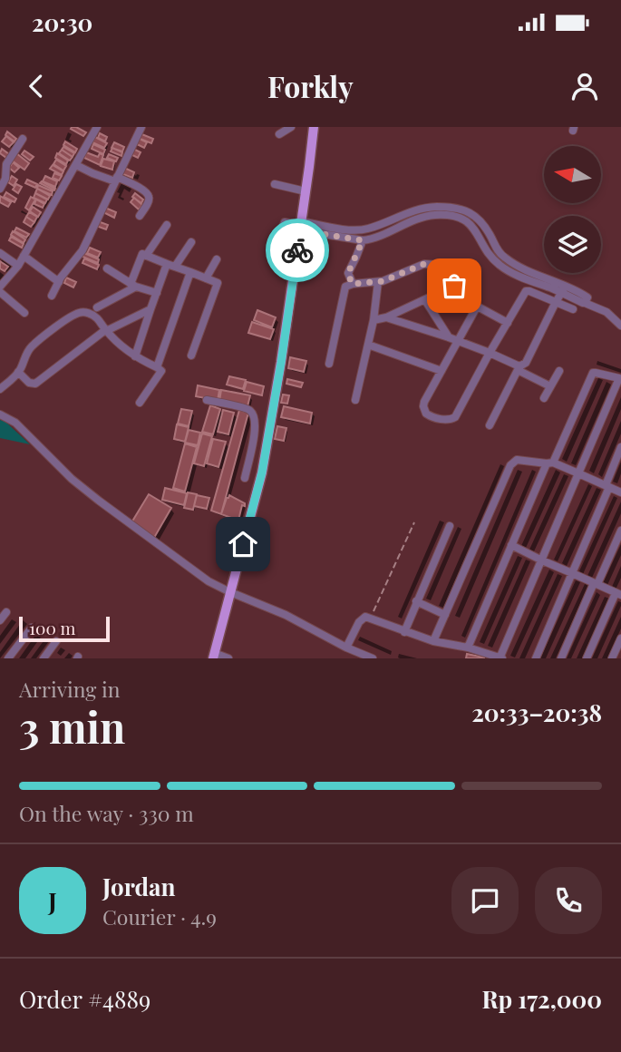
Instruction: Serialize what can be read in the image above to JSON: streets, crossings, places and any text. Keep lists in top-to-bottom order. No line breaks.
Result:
{"scale_bar":"100 m","north":"left","page":{"status":"20:30","header":"Forkly","scale":"100 m","heading":["3 min","Arriving in","20:33–20:38"],"panel":["Jordan","Courier · 4.9","Order #4889","Rp 172,000"],"bar":"On the way · 330 m","round":"J"}}
